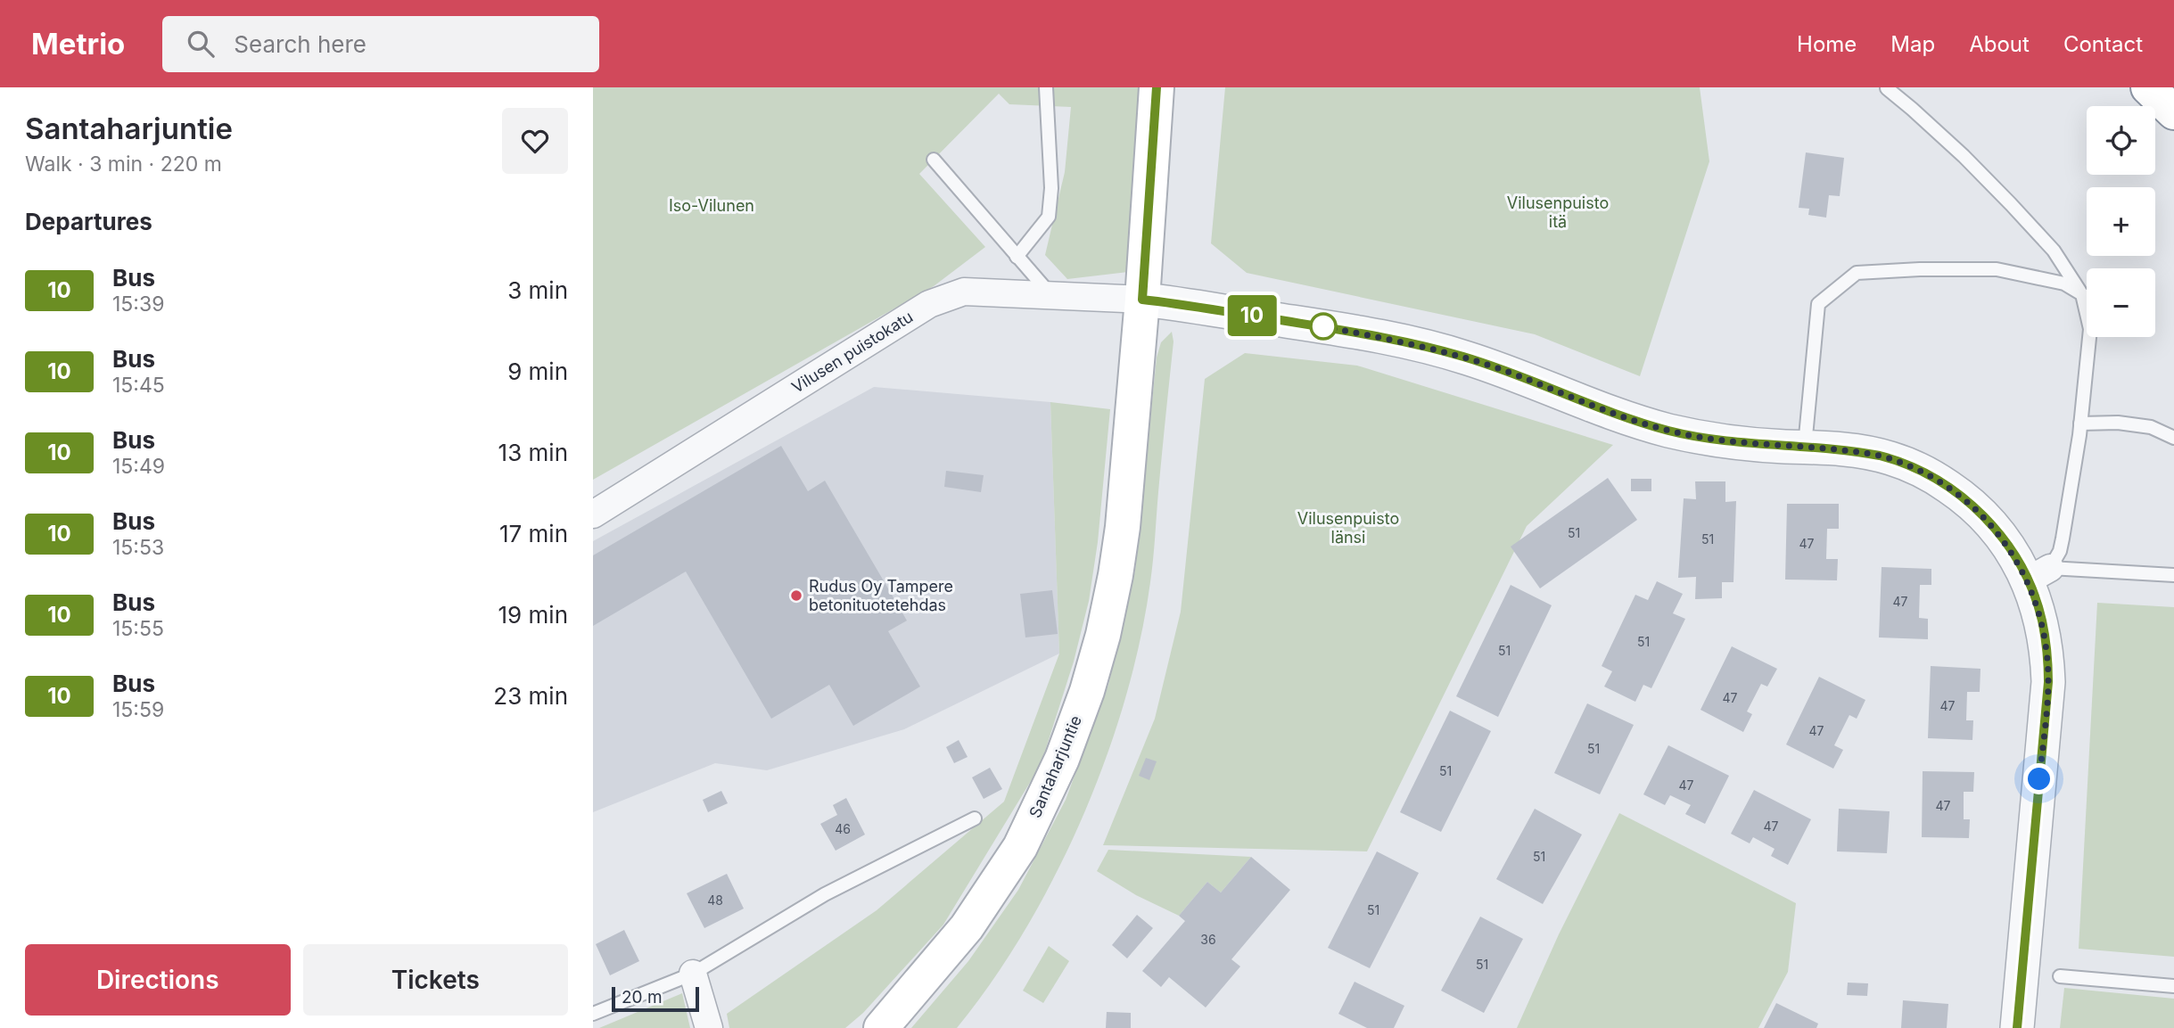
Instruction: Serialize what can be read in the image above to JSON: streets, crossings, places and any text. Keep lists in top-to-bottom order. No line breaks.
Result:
{"streets":{"main road":["Santaharjuntie"],"street":["Vilusen puistokatu"]},"crossings":[["Vilusen puistokatu","Santaharjuntie"]],"parks":["Vilusenpuisto itä","Iso-Vilunen","Vilusenpuisto länsi"],"places":["Rudus Oy Tampere betonituotetehdas"],"lines":["bus line 10"],"house_numbers":["51","51","47","47","51","51","47","47","47","51","51","47","47","47","46","51","48","51","36","51"],"scale_bar":"20 m","page":{"header":"Metrio","search":"Search here","nav":["Home","Map","About","Contact"],"heading":[["Santaharjuntie","Walk · 3 min · 220 m"],"Departures"],"on_map":"10","map_buttons":["+","−"],"list":[{"mark":"10","name":"Bus","note":"15:39","value":"3 min"},{"mark":"10","name":"Bus","note":"15:45","value":"9 min"},{"mark":"10","name":"Bus","note":"15:49","value":"13 min"},{"mark":"10","name":"Bus","note":"15:53","value":"17 min"},{"mark":"10","name":"Bus","note":"15:55","value":"19 min"},{"mark":"10","name":"Bus","note":"15:59","value":"23 min"}],"buttons":["Directions","Tickets"],"scale":"20 m"}}
